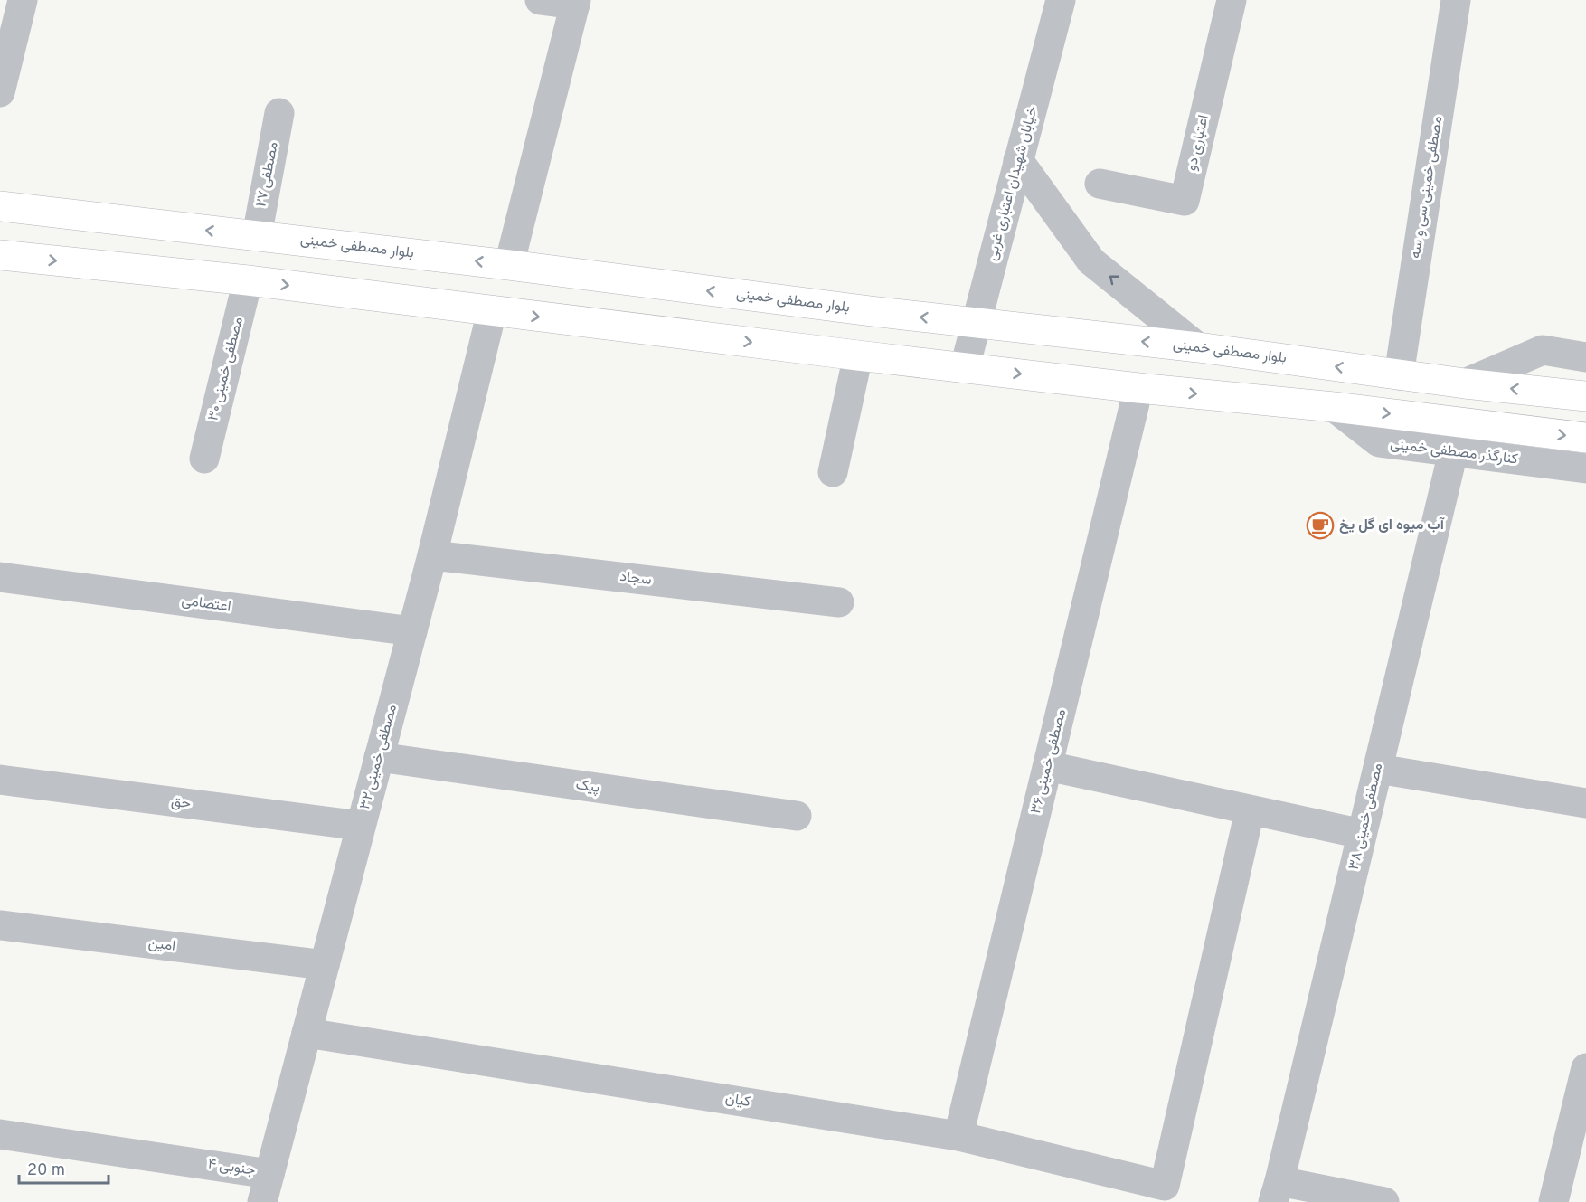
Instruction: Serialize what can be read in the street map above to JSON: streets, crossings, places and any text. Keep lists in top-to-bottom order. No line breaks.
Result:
{"streets":{"main road":["بلوار مصطفی خمینی"],"street":["اعتباری دو","مصطفی ۲۷","خیابان شهیدان اعتباری غربی","مصطفی خمینی سی و سه","مصطفی خمینی ۳۰","کنارگذر مصطفی خمینی","سجاد","اعتصامی","مصطفی خمینی ۳۲","مصطفی خمینی ۳۶","پیک","حق","مصطفی خمینی ۳۸","امین","کیان","۴ جنوبی"]},"crossings":[["مصطفی ۲۷","بلوار مصطفی خمینی"],["خیابان شهیدان اعتباری غربی","بلوار مصطفی خمینی"],["مصطفی خمینی سی و سه","بلوار مصطفی خمینی"],["کنارگذر مصطفی خمینی","مصطفی خمینی ۳۸"],["سجاد","مصطفی خمینی ۳۲"],["اعتصامی","مصطفی خمینی ۳۲"],["مصطفی خمینی ۳۲","پیک"],["مصطفی خمینی ۳۲","حق"],["مصطفی خمینی ۳۲","امین"],["مصطفی خمینی ۳۲","کیان"],["مصطفی خمینی ۳۲","۴ جنوبی"],["مصطفی خمینی ۳۶","کیان"]],"places":{"cafe":["آب میوه ای گل یخ"]},"scale_bar":"20 m"}
